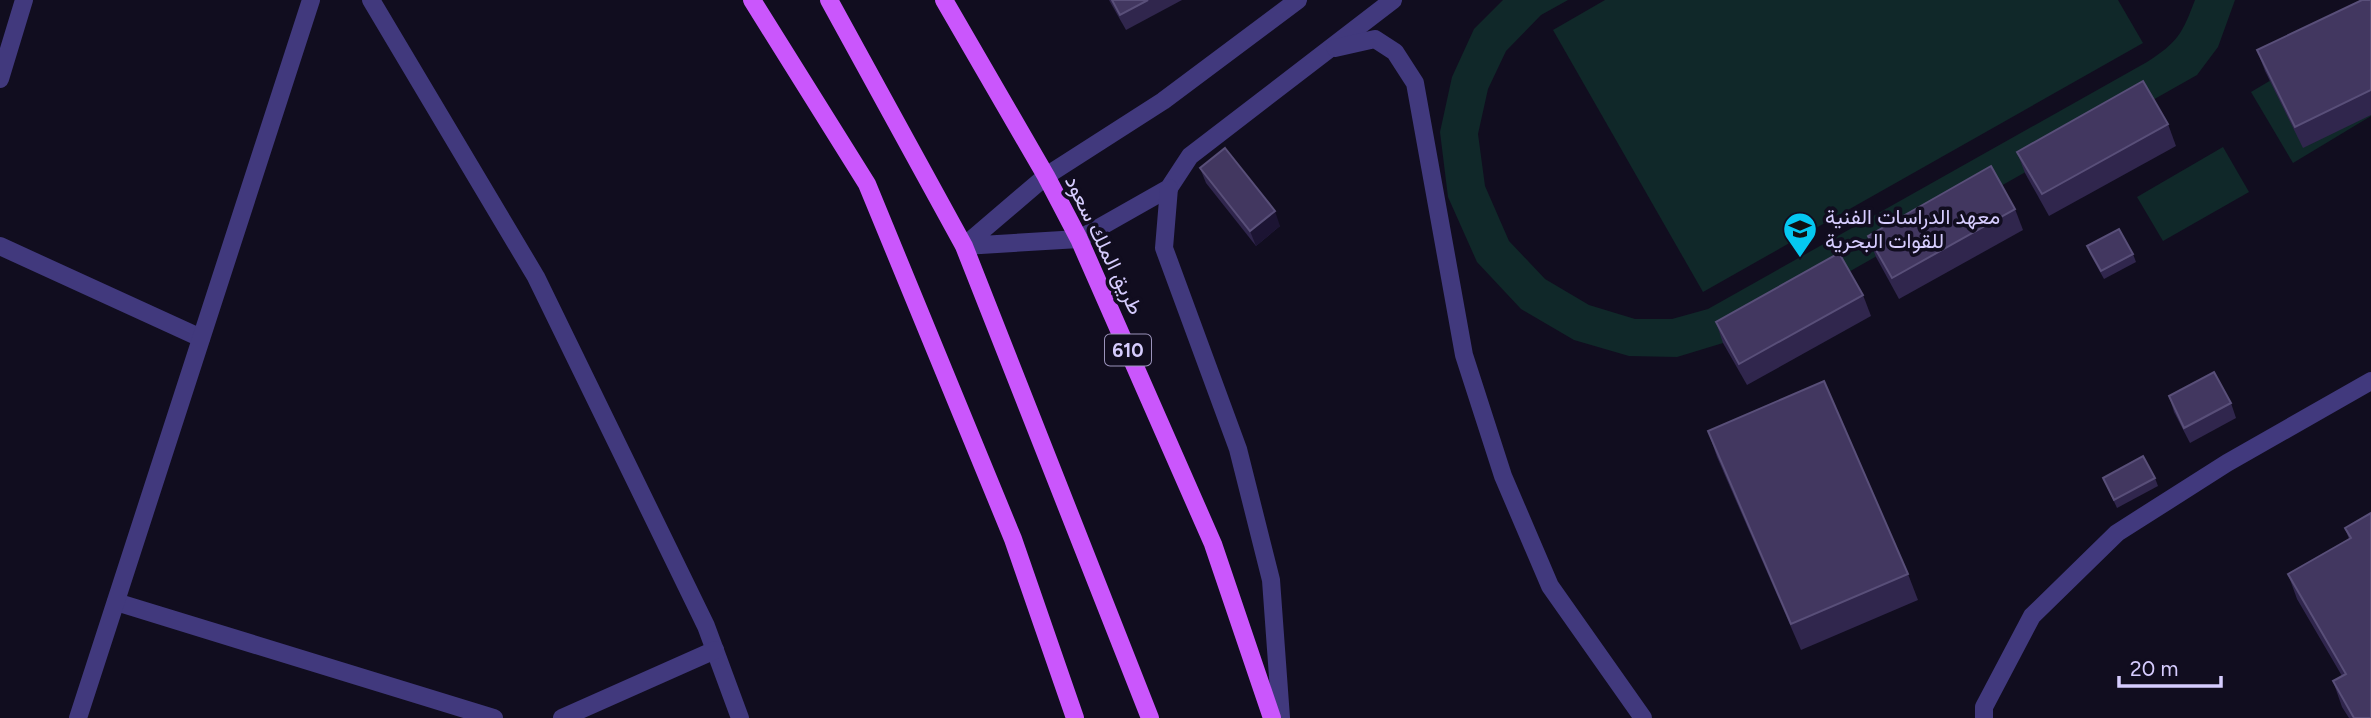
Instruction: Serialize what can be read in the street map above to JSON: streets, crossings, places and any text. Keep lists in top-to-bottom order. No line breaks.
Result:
{"streets":{"main road":["طريق الملك سعود","610"]},"places":{"school or university":["معهد الدراسات الفنية للقوات البحرية"]},"scale_bar":"20 m"}
